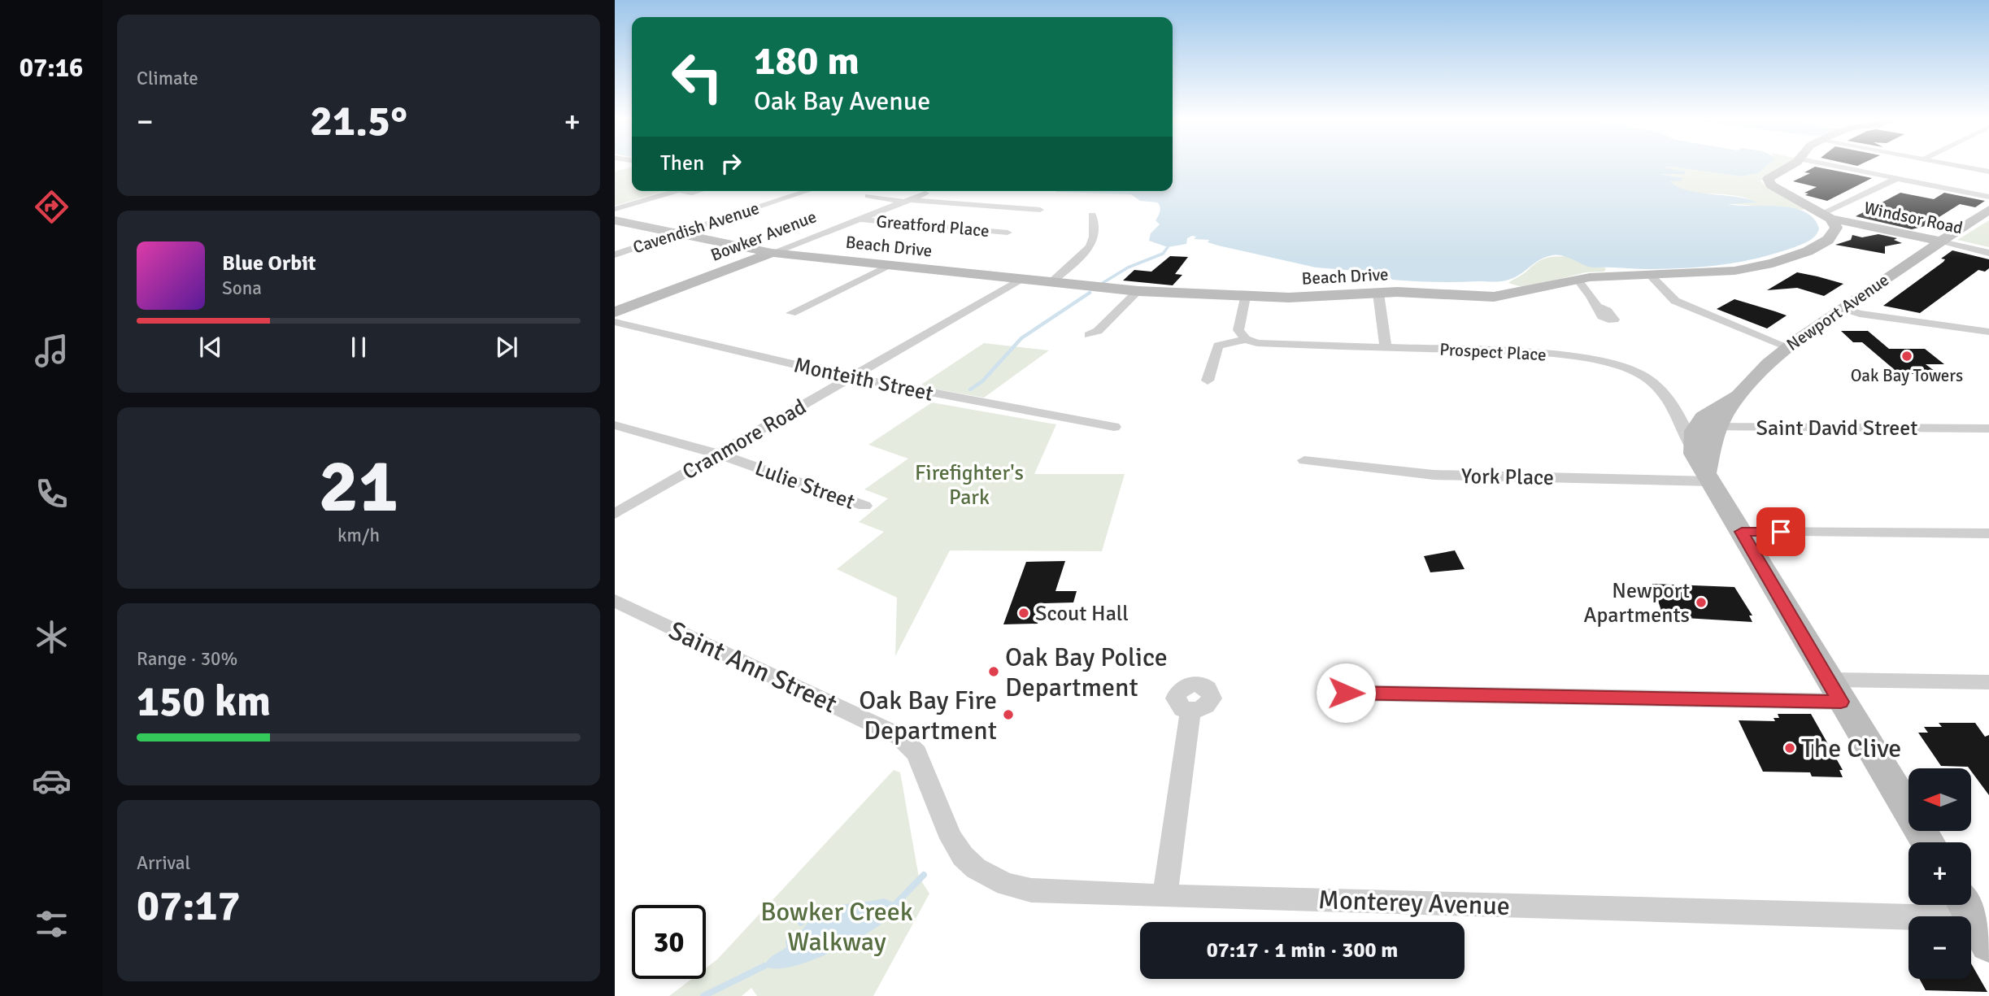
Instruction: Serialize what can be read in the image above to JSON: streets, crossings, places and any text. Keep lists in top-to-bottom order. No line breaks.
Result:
{"streets":{"main road":["Windsor Road","Bowker Avenue","Beach Drive","Newport Avenue"],"street":["Greatford Place","Cavendish Avenue","Prospect Place","Monteith Street","Saint David Street","Cranmore Road","York Place","Lulie Street","Saint Ann Street","Monterey Avenue"]},"crossings":[["Windsor Road","Newport Avenue"],["Greatford Place","Bowker Avenue"],["Cavendish Avenue","Beach Drive"],["Bowker Avenue","Beach Drive"],["Beach Drive","Cranmore Road"],["Newport Avenue","Saint David Street"],["Newport Avenue","York Place"],["Prospect Place","Saint David Street"],["Monteith Street","Cranmore Road"],["Cranmore Road","Lulie Street"],["Saint Ann Street","Monterey Avenue"]],"parks":["Firefighter's Park","Bowker Creek Walkway"],"places":["Oak Bay Towers","Newport Apartments","Scout Hall","Oak Bay Police Department","Oak Bay Fire Department","The Clive"],"north":"left","page":{"tabs":"07:16","tile":["Climate",["21","km/h"],["Range · 30%","150 km"],["Arrival","07:17"]],"turn":["180 m","Oak Bay Avenue"],"heat":["−","21.5°","+"],"then":"Then","song":["Blue Orbit","Sona"],"map_buttons":["+","−"],"limit":"30","trip":"07:17 · 1 min · 300 m"}}
